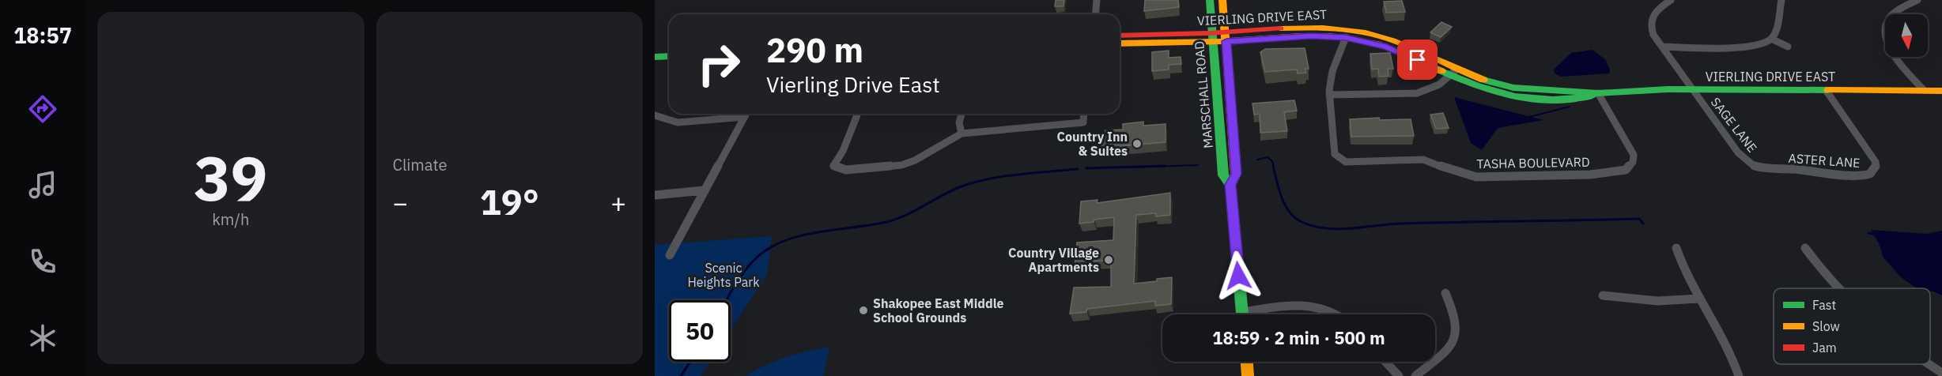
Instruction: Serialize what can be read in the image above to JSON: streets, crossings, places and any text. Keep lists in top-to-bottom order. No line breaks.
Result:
{"streets":{"street":["VIERLING DRIVE EAST","MARSCHALL ROAD","SAGE LANE","ASTER LANE","TASHA BOULEVARD"]},"crossings":[["VIERLING DRIVE EAST","MARSCHALL ROAD"],["VIERLING DRIVE EAST","SAGE LANE"],["VIERLING DRIVE EAST","ASTER LANE"],["VIERLING DRIVE EAST","TASHA BOULEVARD"],["SAGE LANE","ASTER LANE"]],"parks":["Scenic Heights Park"],"places":["Country Inn & Suites","Country Village Apartments","Shakopee East Middle School Grounds"],"legend":["Fast","Slow","Jam"],"north":"bottom","page":{"tabs":"18:57","tile":[["39","km/h"],"Climate"],"turn":["290 m","Vierling Drive East"],"heat":["−","19°","+"],"limit":"50","trip":"18:59 · 2 min · 500 m"}}
